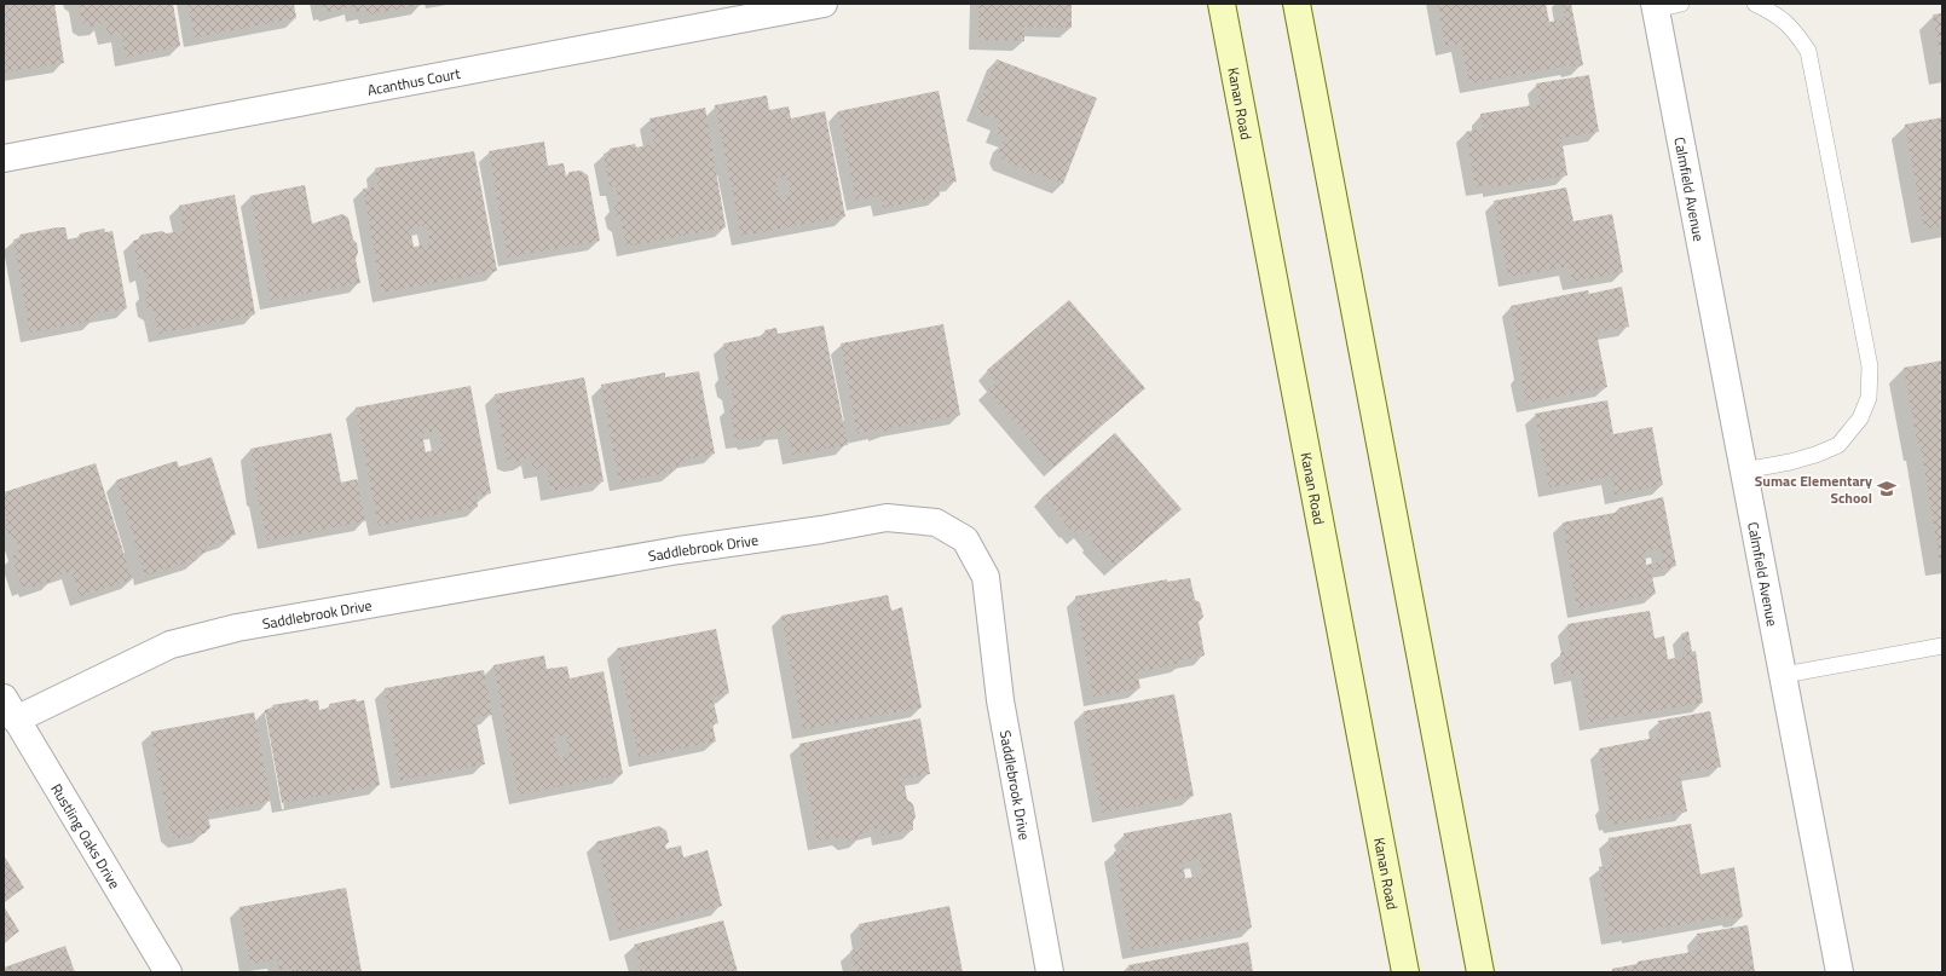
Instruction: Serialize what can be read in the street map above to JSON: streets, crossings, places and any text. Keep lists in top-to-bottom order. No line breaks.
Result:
{"streets":{"main road":["Kanan Road"],"street":["Acanthus Court","Calmfield Avenue","Saddlebrook Drive","Rustling Oaks Drive"]},"crossings":[["Saddlebrook Drive","Rustling Oaks Drive"]],"places":{"school or university":["Sumac Elementary School"]}}
